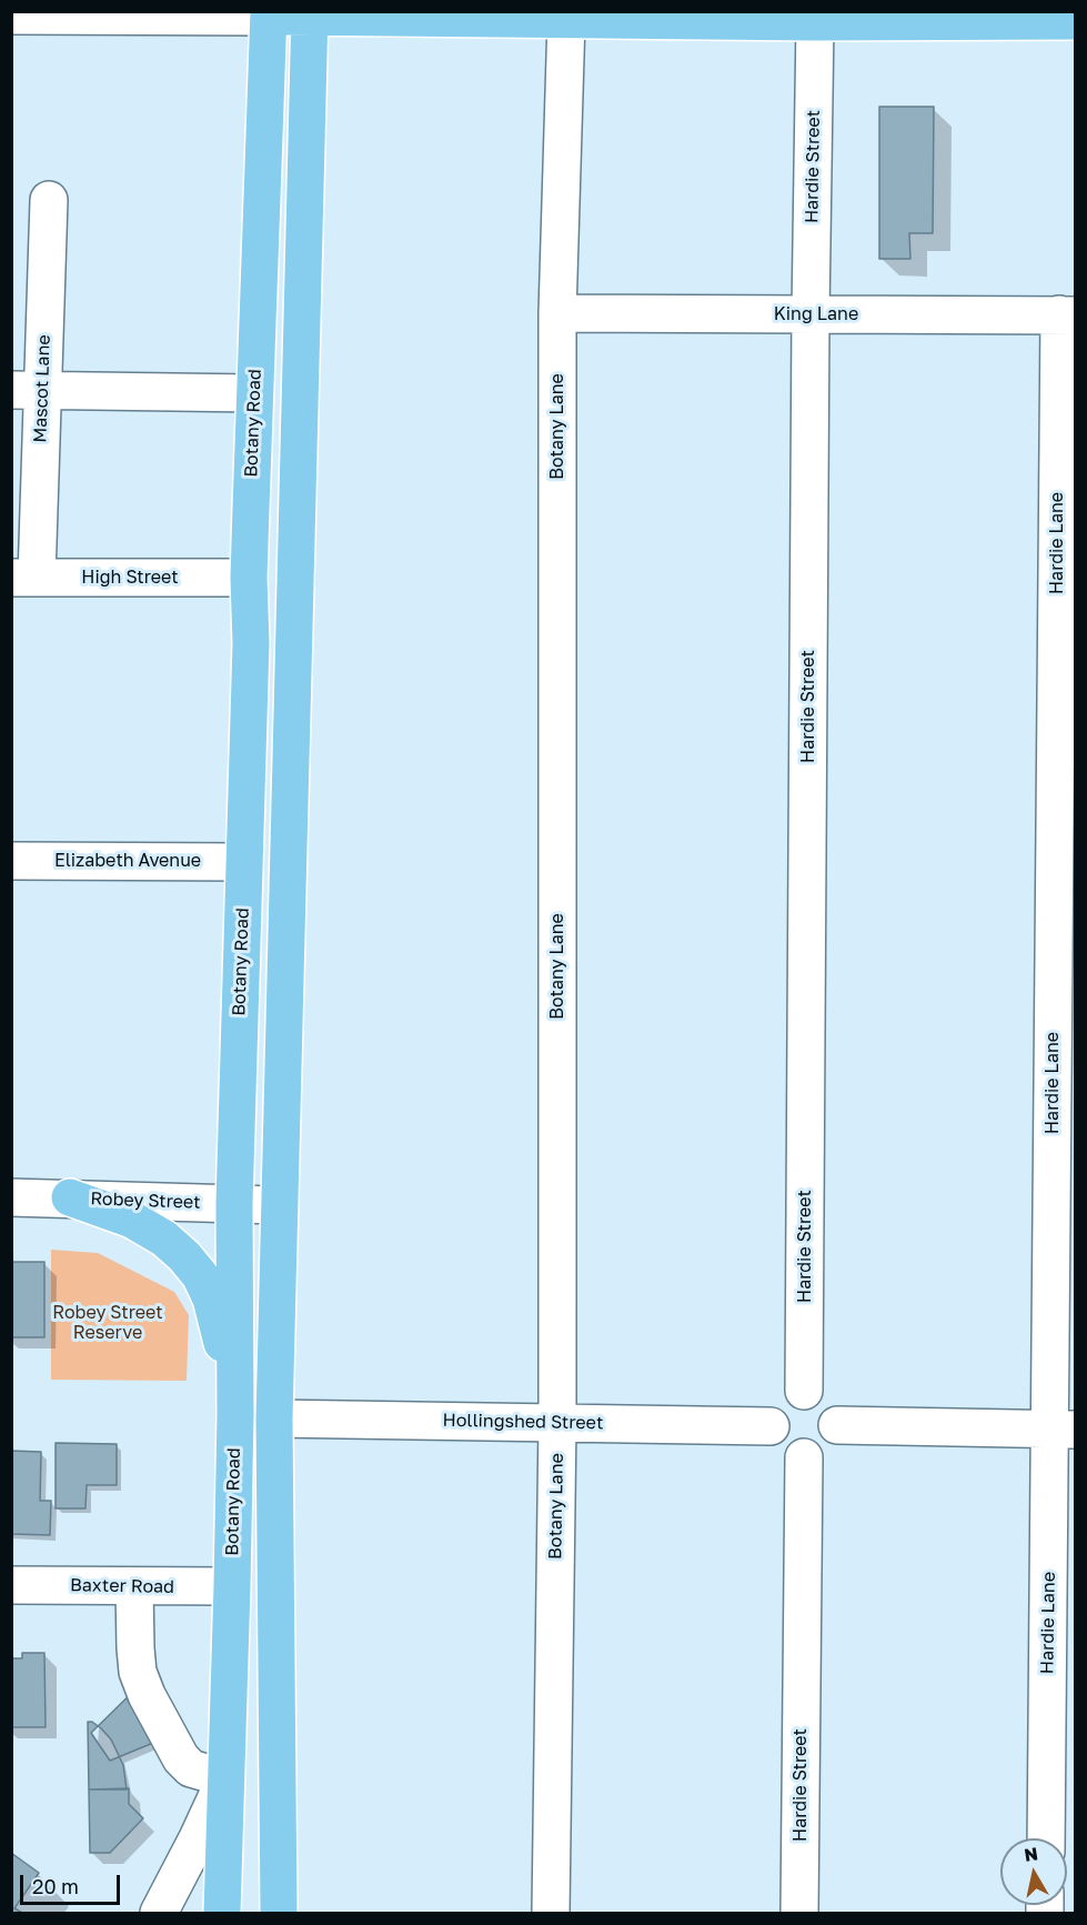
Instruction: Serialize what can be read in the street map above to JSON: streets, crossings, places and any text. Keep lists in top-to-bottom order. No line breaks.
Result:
{"streets":{"main road":["Botany Road"],"street":["Hardie Street","King Lane","Mascot Lane","Botany Lane","Hardie Lane","High Street","Elizabeth Avenue","Robey Street","Hollingshed Street","Baxter Road"]},"crossings":[["Hardie Street","King Lane"],["Hardie Street","Hollingshed Street"],["King Lane","Botany Lane"],["King Lane","Hardie Lane"],["Mascot Lane","High Street"],["Botany Road","High Street"],["Botany Road","Elizabeth Avenue"],["Botany Road","Robey Street"],["Botany Road","Baxter Road"],["Botany Lane","Hollingshed Street"]],"parks":["Robey Street Reserve"],"scale_bar":"20 m","north":"top"}
